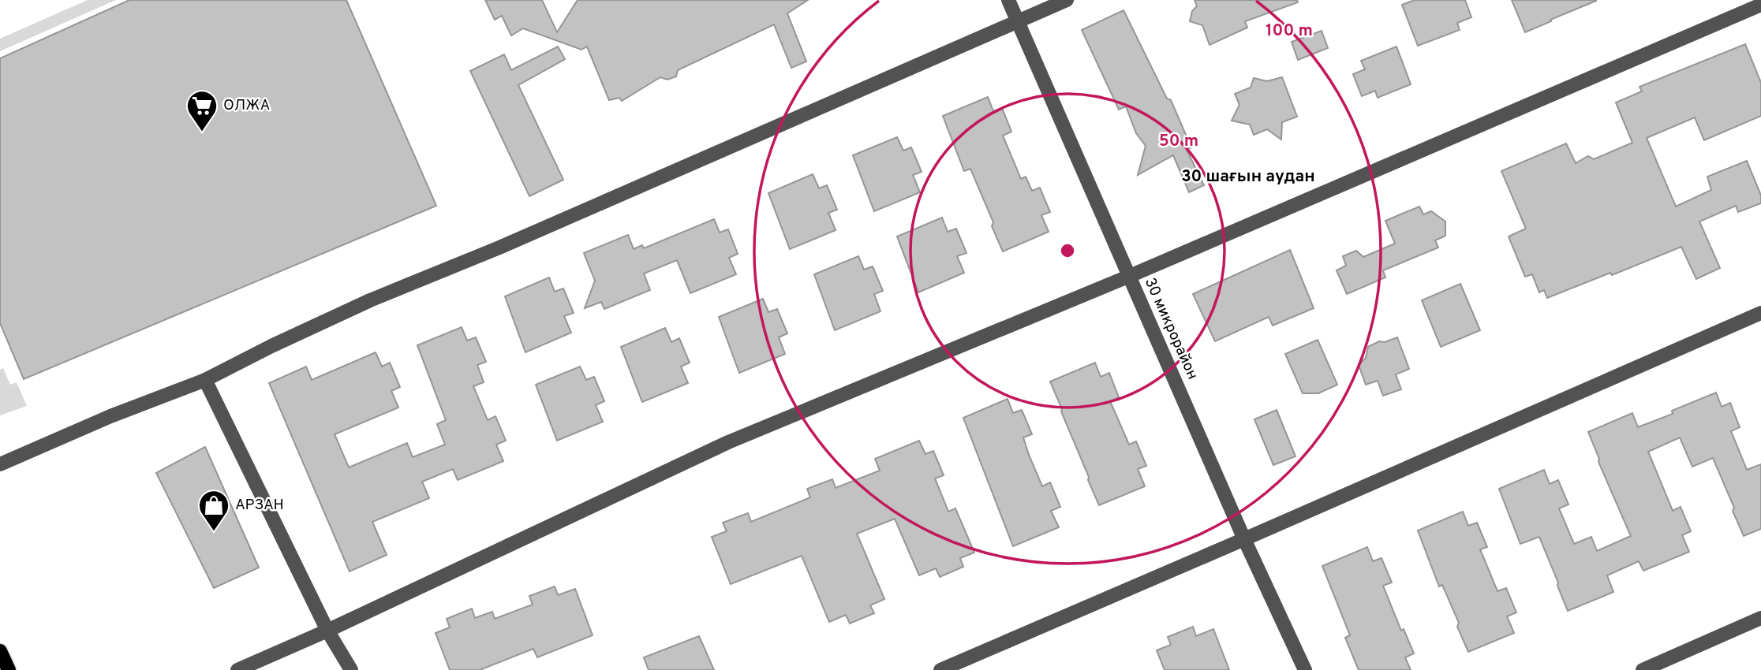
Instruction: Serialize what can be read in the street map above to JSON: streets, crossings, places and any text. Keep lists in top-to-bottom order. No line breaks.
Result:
{"streets":{"street":["30 микрорайон"]},"districts":["30 шағын аудан"],"places":{"supermarket":["ОЛЖА"],"shop":["АРЗАН"]},"rings":["100 m","50 m"]}
